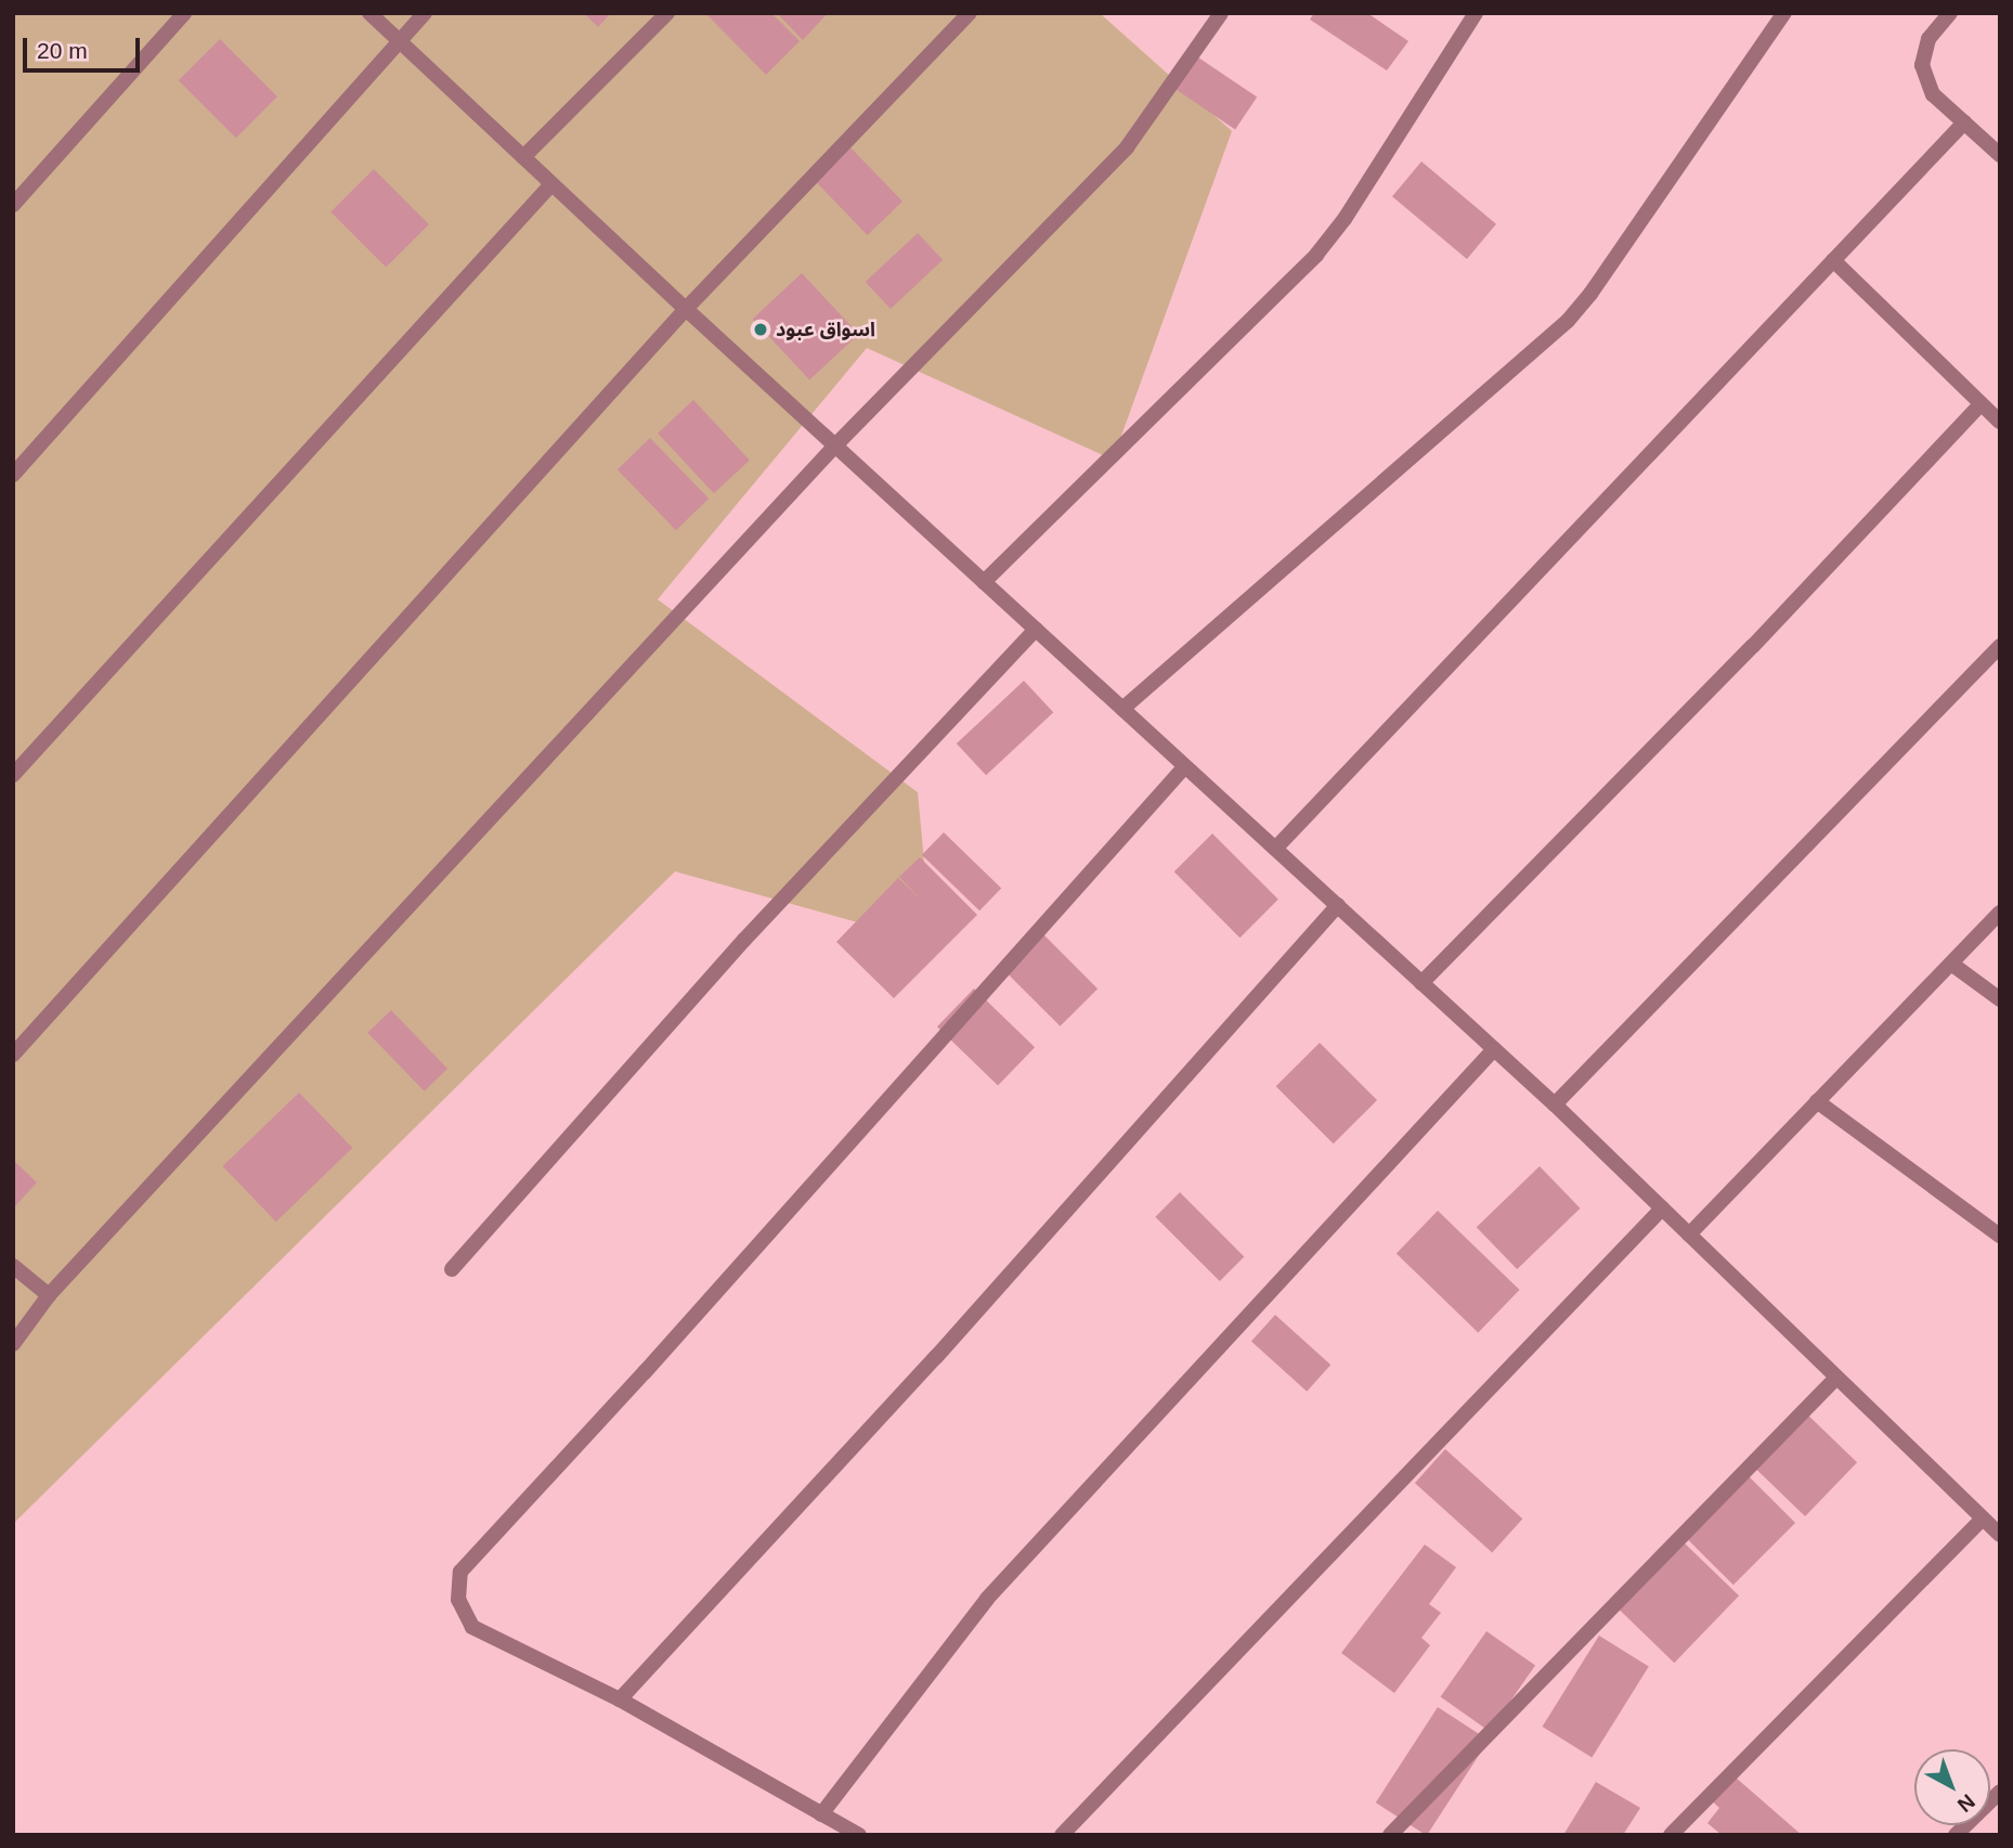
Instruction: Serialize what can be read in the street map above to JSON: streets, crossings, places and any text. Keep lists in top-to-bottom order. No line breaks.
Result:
{"places":["اسواق عبود"],"scale_bar":"20 m","north":"bottom right"}
